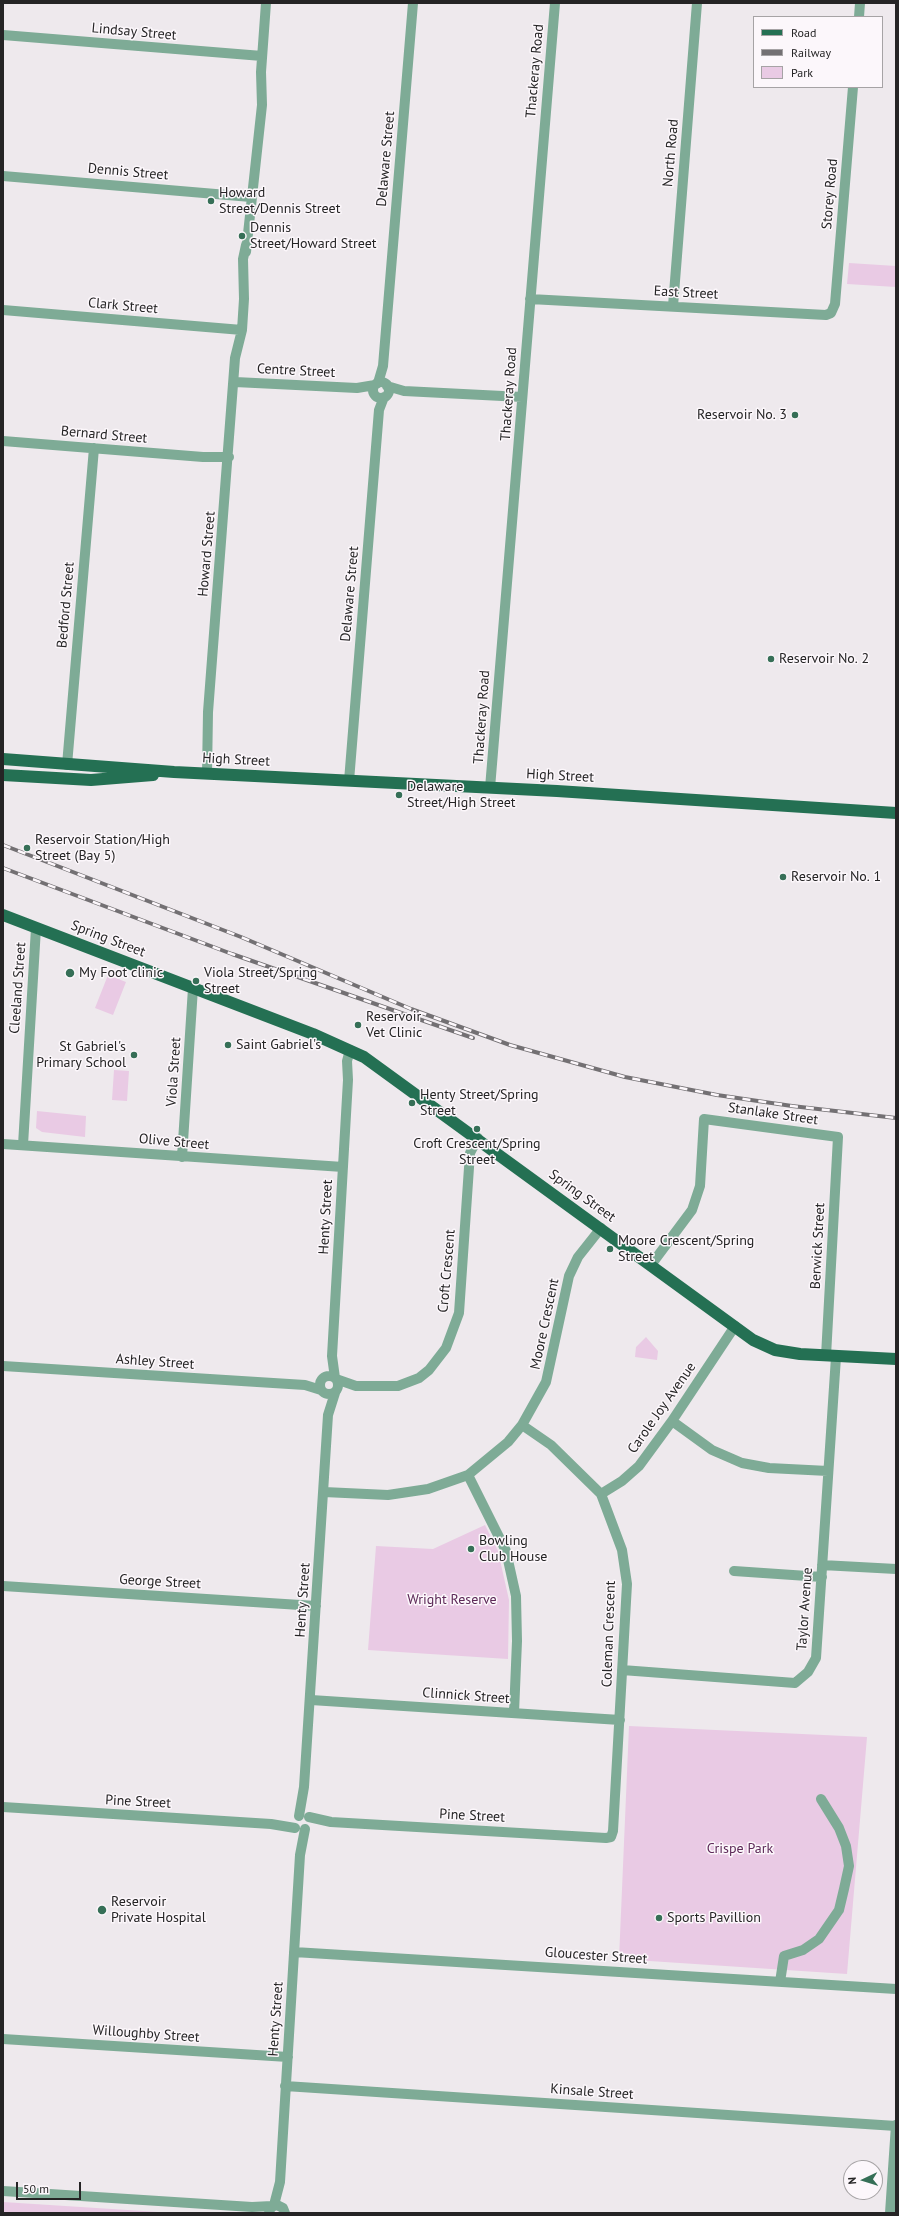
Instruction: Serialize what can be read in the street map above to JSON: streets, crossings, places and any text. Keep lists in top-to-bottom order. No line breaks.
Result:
{"streets":{"main road":["High Street","Spring Street"],"street":["Lindsay Street","Thackeray Road","North Road","Delaware Street","Dennis Street","Storey Road","East Street","Clark Street","Centre Street","Bernard Street","Howard Street","Bedford Street","Cleeland Street","Viola Street","Stanlake Street","Olive Street","Henty Street","Berwick Street","Croft Crescent","Moore Crescent","Ashley Street","Carole Joy Avenue","George Street","Taylor Avenue","Coleman Crescent","Clinnick Street","Pine Street","Gloucester Street","Willoughby Street","Kinsale Street"]},"crossings":[["Lindsay Street","Howard Street"],["Thackeray Road","East Street"],["Thackeray Road","Centre Street"],["Thackeray Road","High Street"],["North Road","East Street"],["Delaware Street","Centre Street"],["Delaware Street","High Street"],["Dennis Street","Howard Street"],["Storey Road","East Street"],["Clark Street","Howard Street"],["Centre Street","Howard Street"],["Bernard Street","Howard Street"],["Bernard Street","Bedford Street"],["Howard Street","High Street"],["Bedford Street","High Street"],["Spring Street","Cleeland Street"],["Spring Street","Viola Street"],["Spring Street","Stanlake Street"],["Spring Street","Henty Street"],["Spring Street","Berwick Street"],["Spring Street","Croft Crescent"],["Spring Street","Moore Crescent"],["Spring Street","Carole Joy Avenue"],["Spring Street","Taylor Avenue"],["Cleeland Street","Olive Street"],["Viola Street","Olive Street"],["Stanlake Street","Berwick Street"],["Olive Street","Henty Street"],["Henty Street","Croft Crescent"],["Henty Street","Moore Crescent"],["Henty Street","Ashley Street"],["Henty Street","George Street"],["Henty Street","Clinnick Street"],["Henty Street","Pine Street"],["Henty Street","Gloucester Street"],["Henty Street","Willoughby Street"],["Henty Street","Kinsale Street"],["Berwick Street","Taylor Avenue"],["Croft Crescent","Ashley Street"],["Moore Crescent","Coleman Crescent"],["Carole Joy Avenue","Coleman Crescent"],["Taylor Avenue","Coleman Crescent"],["Coleman Crescent","Clinnick Street"],["Coleman Crescent","Pine Street"]],"parks":["Wright Reserve","Crispe Park"],"places":["Howard Street/Dennis Street","Dennis Street/Howard Street","Reservoir No. 3","Reservoir No. 2","Delaware Street/High Street","Reservoir Station/High Street (Bay 5)","Reservoir No. 1","My Foot clinic","Viola Street/Spring Street","Reservoir Vet Clinic","Saint Gabriel's","St Gabriel's Primary School","Henty Street/Spring Street","Croft Crescent/Spring Street","Moore Crescent/Spring Street","Bowling Club House","Reservoir Private Hospital","Sports Pavillion"],"legend":["Road","Railway","Park"],"scale_bar":"50 m","north":"left"}
